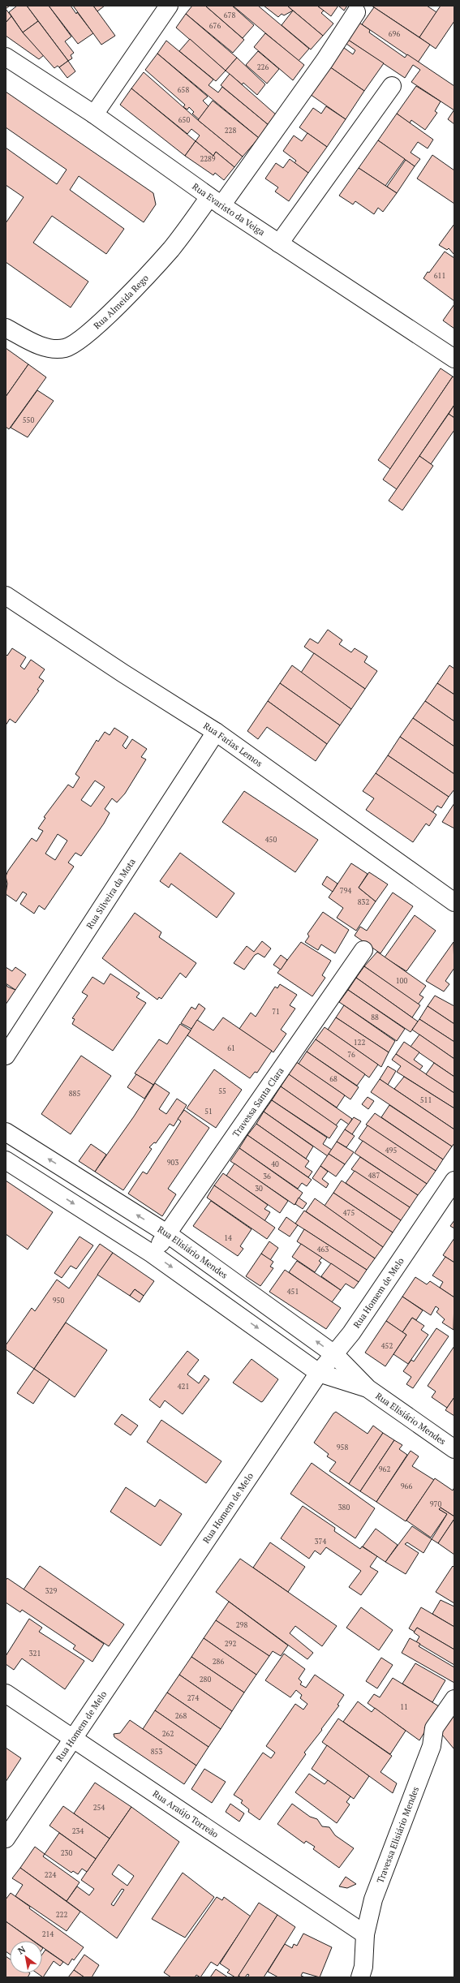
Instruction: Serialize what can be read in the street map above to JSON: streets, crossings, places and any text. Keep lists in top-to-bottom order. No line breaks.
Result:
{"streets":{"street":["Rua Evaristo da Veiga","Rua Almeida Rego","Rua Farias Lemos","Rua Silveira da Mota","Travessa Santa Clara","Rua Elisiário Mendes","Rua Homem de Melo","Rua Araújo Torreão","Travessa Elisiário Mendes"]},"crossings":[["Rua Evaristo da Veiga","Rua Almeida Rego"],["Rua Farias Lemos","Rua Silveira da Mota"],["Travessa Santa Clara","Rua Elisiário Mendes"],["Rua Elisiário Mendes","Rua Homem de Melo"],["Rua Homem de Melo","Rua Araújo Torreão"],["Rua Araújo Torreão","Travessa Elisiário Mendes"]],"house_numbers":["678","676","696","226","658","650","228","2289","611","550","450","794","832","100","71","88","122","61","76","68","55","885","511","51","495","903","40","487","36","30","475","14","463","451","950","452","421","958","962","966","970","380","374","329","298","292","321","286","280","274","11","268","262","853","254","234","230","224","222","214"],"north":"top left"}
